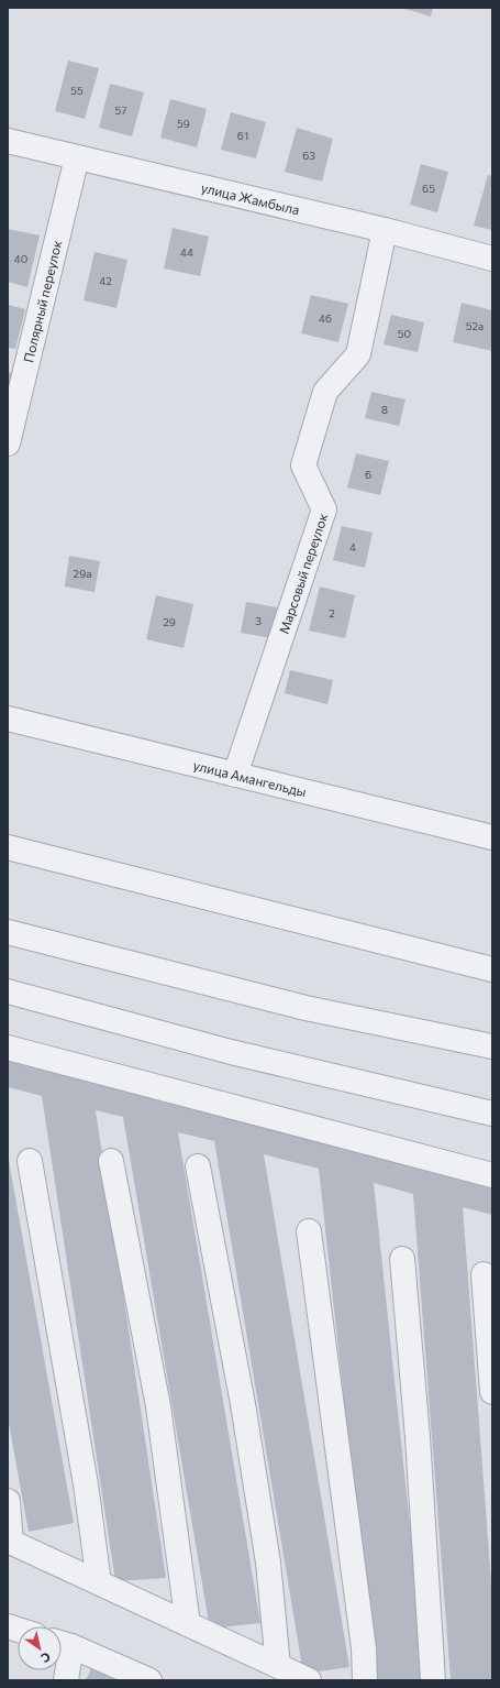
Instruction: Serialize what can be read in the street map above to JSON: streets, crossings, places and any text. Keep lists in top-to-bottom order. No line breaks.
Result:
{"streets":{"street":["улица Жамбыла","Полярный переулок","Марсовый переулок","улица Амангельды"]},"crossings":[["улица Жамбыла","Полярный переулок"],["улица Жамбыла","Марсовый переулок"],["Марсовый переулок","улица Амангельды"]],"house_numbers":["55","57","59","61","63","65","44","40","42","46","52а","50","8","6","4","29а","2","3","29"],"north":"bottom right"}
